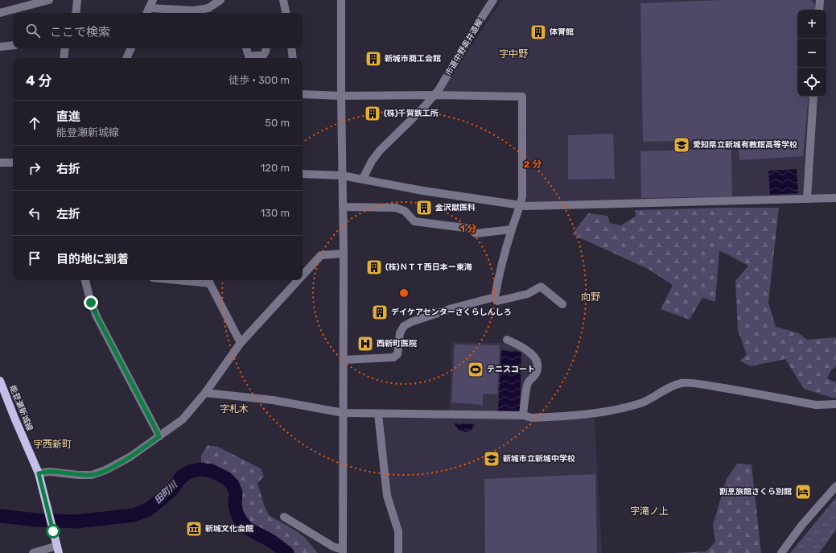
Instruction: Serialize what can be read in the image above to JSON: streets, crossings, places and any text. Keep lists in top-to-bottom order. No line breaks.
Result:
{"streets":{"main road":["能登瀬新城線"],"street":["市道中野奥井道線"]},"districts":["字中野","向野","字札木","字西新町","字滝ノ上"],"water":["田町川"],"places":{"building":["体育館","新城市商工会館","(株)千賀鉄工所","金沢獣医科","(株)ＮＴＴ西日本ー東海","デイケアセンターさくらしんしろ"],"school or university":["愛知県立新城有教館高等学校","新城市立新城中学校"],"hospital":["西新町医院"],"sports":["テニスコート"],"hotel":["割烹旅館さくら別館"],"museum":["新城文化会館"]},"page":{"map_buttons":["+","−"],"search":"ここで検索","heading":["4 分","徒歩 · 300 m"],"list":[["直進","能登瀬新城線","50 m"],["右折","120 m"],["左折","130 m"],"目的地に到着"]},"rings":["2 分","1 分"]}
